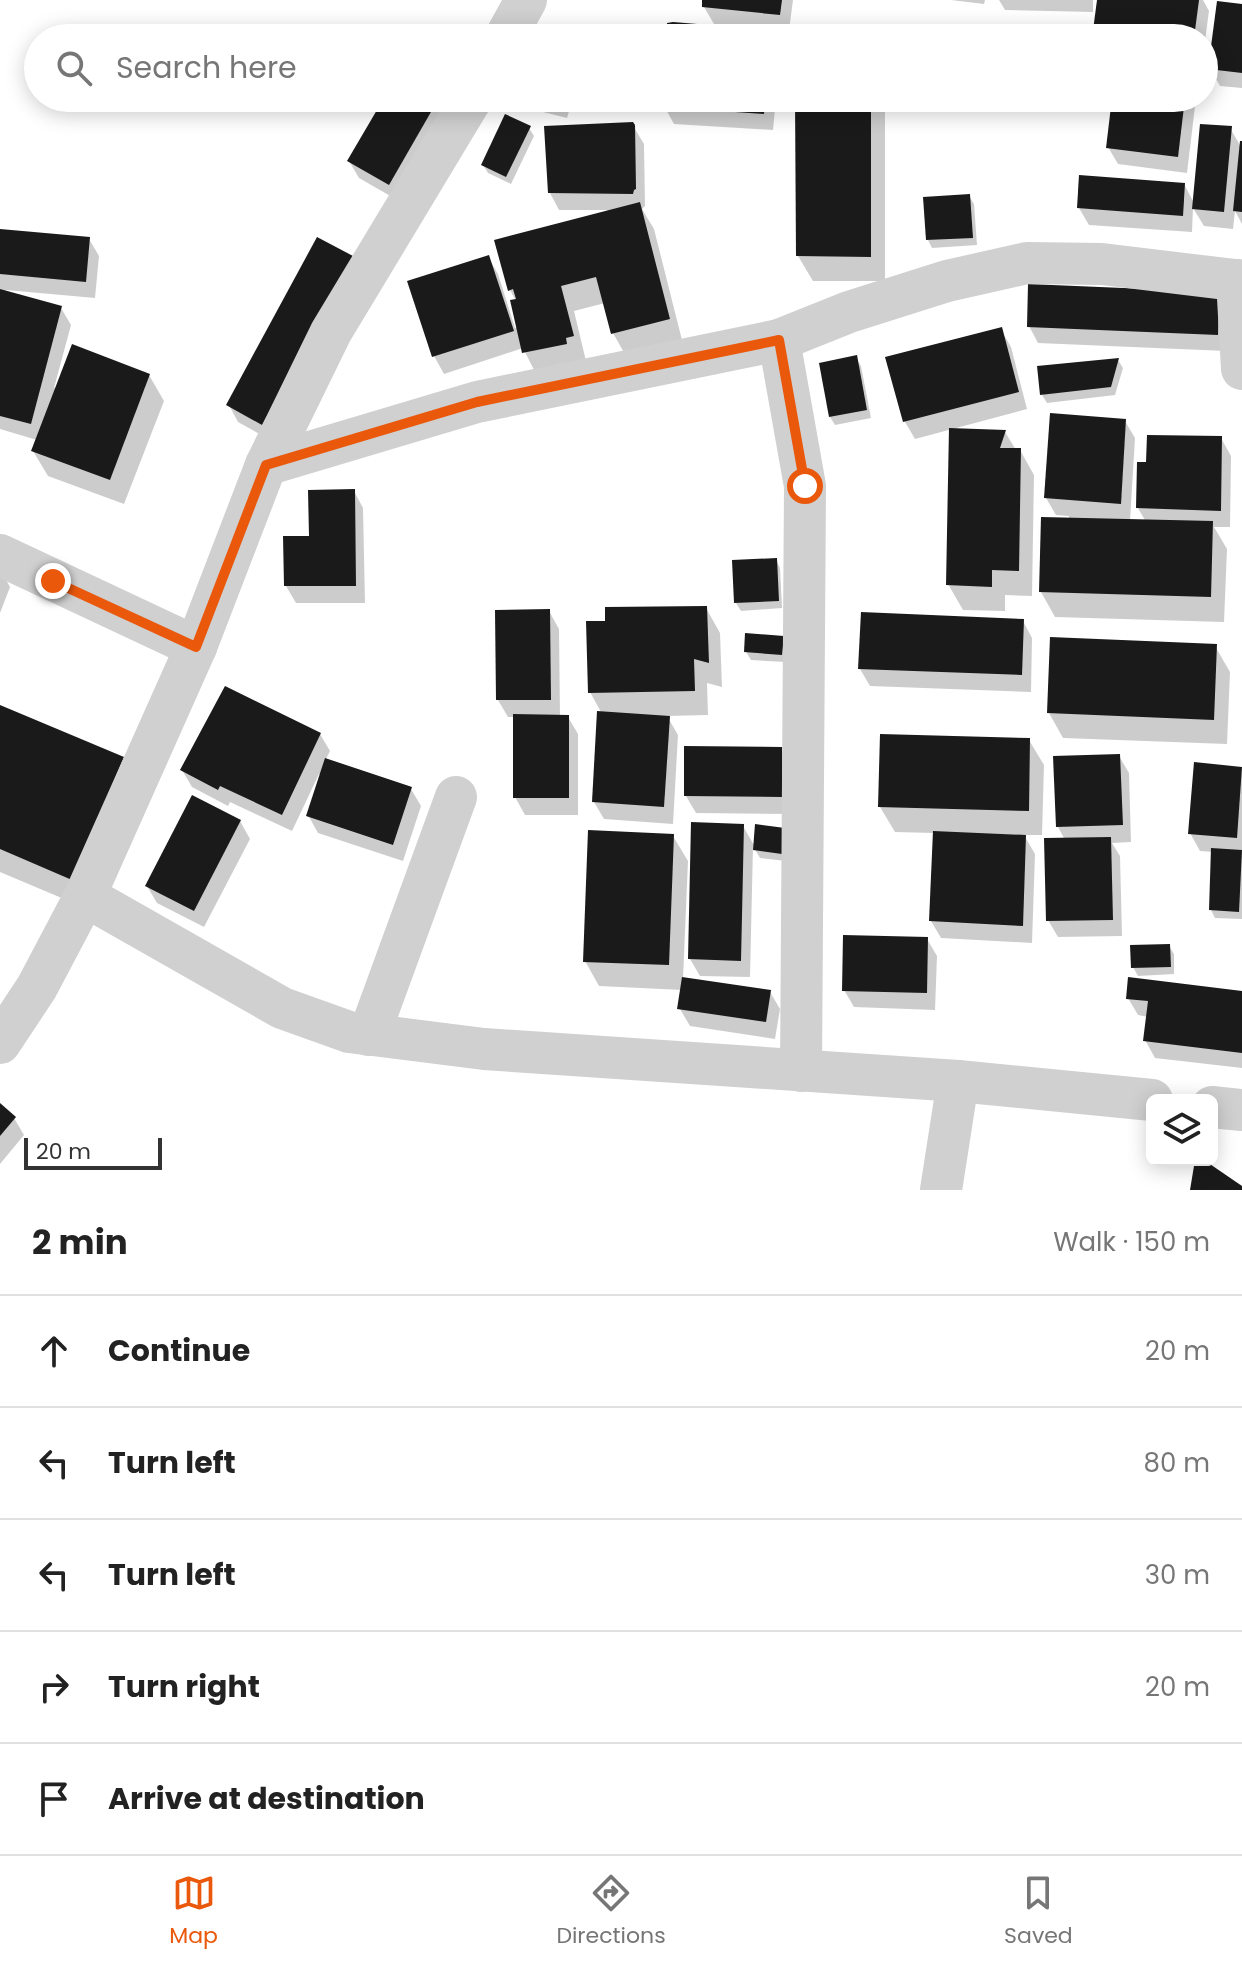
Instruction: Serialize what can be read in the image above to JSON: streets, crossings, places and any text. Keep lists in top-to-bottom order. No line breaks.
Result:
{"scale_bar":"20 m","page":{"search":"Search here","scale":"20 m","heading":["2 min","Walk · 150 m"],"list":[["Continue","20 m"],["Turn left","80 m"],["Turn left","30 m"],["Turn right","20 m"],"Arrive at destination"],"nav":["Map","Directions","Saved"]}}
